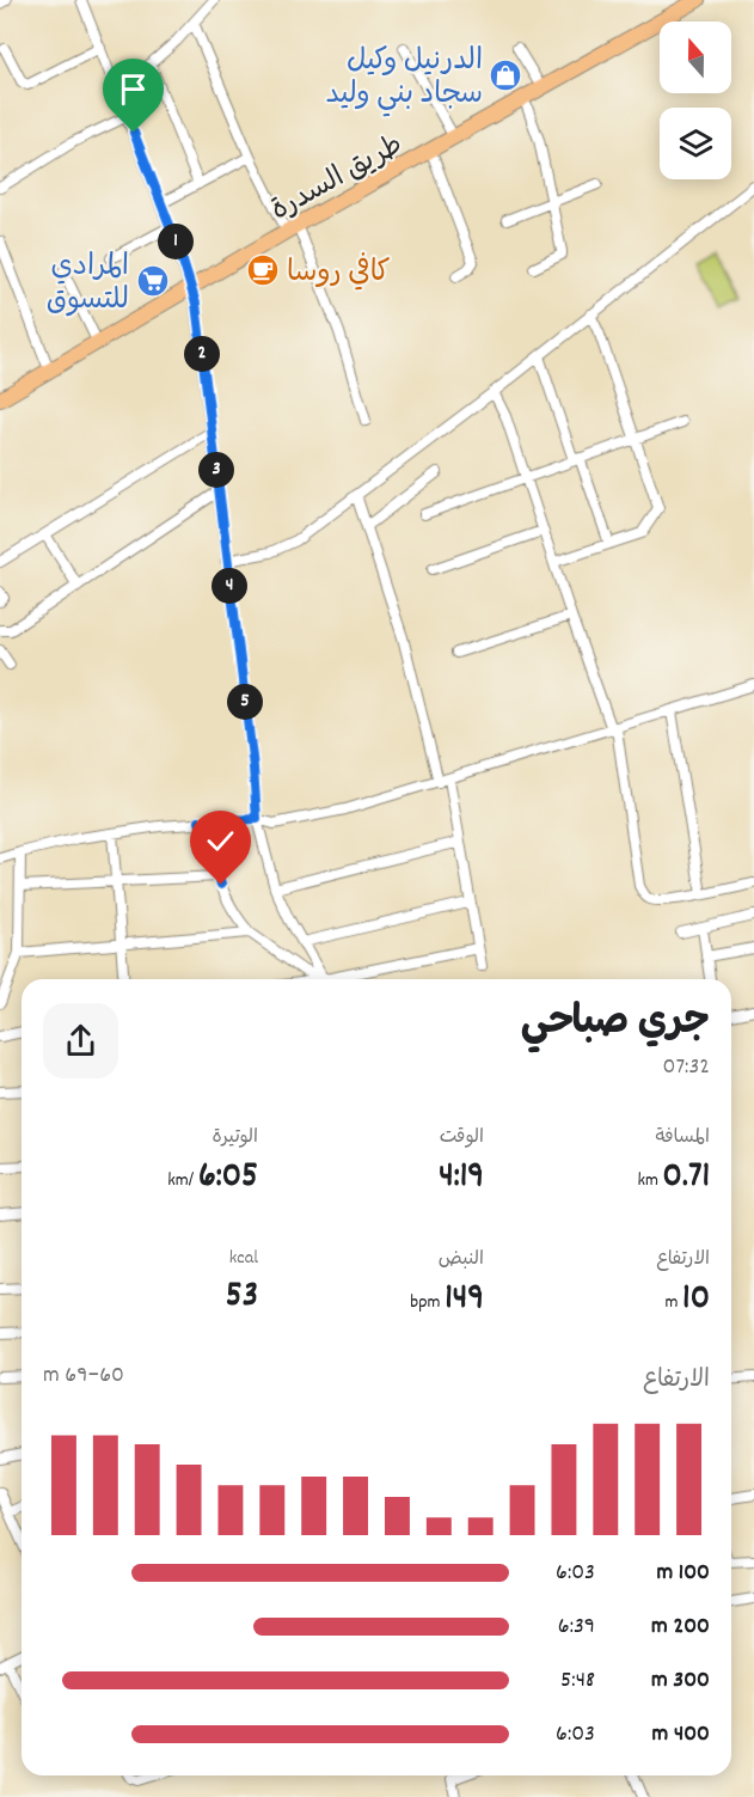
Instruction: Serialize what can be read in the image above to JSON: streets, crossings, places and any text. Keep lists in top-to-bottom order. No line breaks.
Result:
{"streets":{"main road":["طريق السدرة"]},"places":{"shop":["الدرنيل وكيل سجاد بني وليد"],"cafe":["كافي روسا"],"supermarket":["المرادي للتسوق"]},"north":"top","page":{"pins":["1","2","3","4","5"],"heading":["جري صباحي","07:32"],"stats":[["المسافة","0.71 km"],["الوقت","4:19"],["الوتيرة","6:05 /km"],["الارتفاع","10 m"],["النبض","149 bpm"],["kcal","53"]],"chart":["الارتفاع","60–69 m"],"list":[{"name":"100 m","note":"6:03"},{"name":"200 m","note":"6:39"},{"name":"300 m","note":"5:48"},{"name":"400 m","note":"6:03"}]}}
